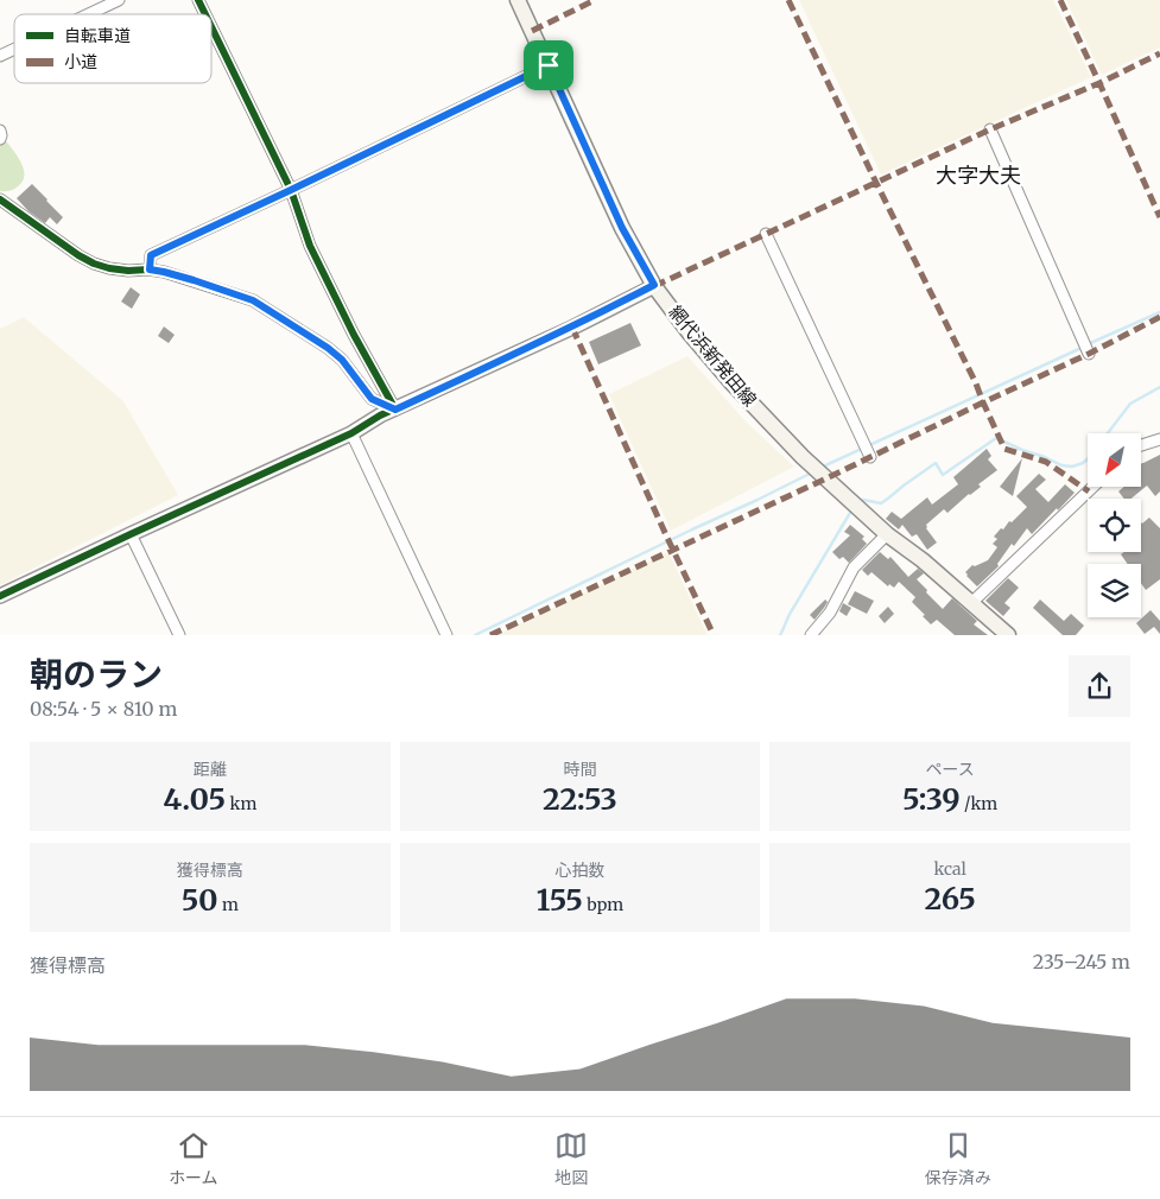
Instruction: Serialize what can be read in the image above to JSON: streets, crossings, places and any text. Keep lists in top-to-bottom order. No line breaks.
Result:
{"streets":{"main road":["網代浜新発田線"]},"districts":["大字大夫"],"legend":["自転車道","小道"],"north":"bottom left","page":{"heading":["朝のラン","08:54 · 5 × 810 m"],"stats":[["距離","4.05 km"],["時間","22:53"],["ペース","5:39 /km"],["獲得標高","50 m"],["心拍数","155 bpm"],["kcal","265"]],"chart":["獲得標高","235–245 m"],"tabs":["ホーム","地図","保存済み"]}}
